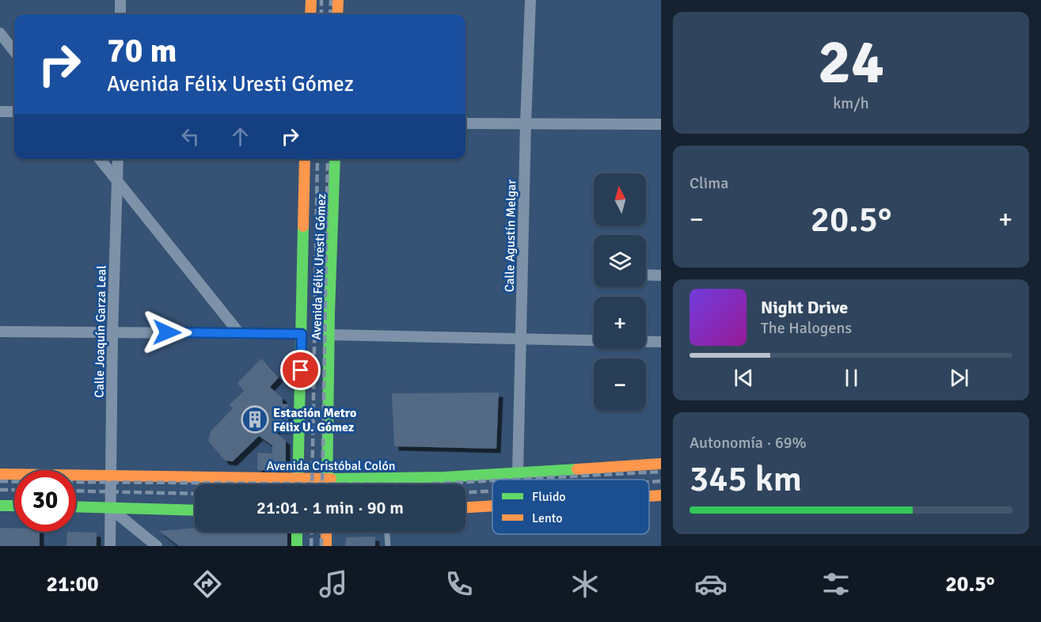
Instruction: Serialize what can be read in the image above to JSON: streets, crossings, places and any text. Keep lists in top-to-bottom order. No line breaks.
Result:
{"streets":{"main road":["Avenida Félix Uresti Gómez","Avenida Cristóbal Colón"],"street":["Calle Agustín Melgar","Calle Joaquín Garza Leal"]},"crossings":[["Calle Agustín Melgar","Avenida Cristóbal Colón"],["Avenida Félix Uresti Gómez","Avenida Cristóbal Colón"],["Calle Joaquín Garza Leal","Avenida Cristóbal Colón"]],"places":{"building":["Estación Metro Félix U. Gómez"]},"legend":["Fluido","Lento"],"north":"top","page":{"tile":[["24","km/h"],"Clima",["Autonomía · 69%","345 km"]],"turn":["70 m","Avenida Félix Uresti Gómez"],"map_buttons":["+","−"],"heat":["−","20.5°","+"],"song":["Night Drive","The Halogens"],"limit":"30","trip":"21:01 · 1 min · 90 m","tabs":["21:00","20.5°"]}}
